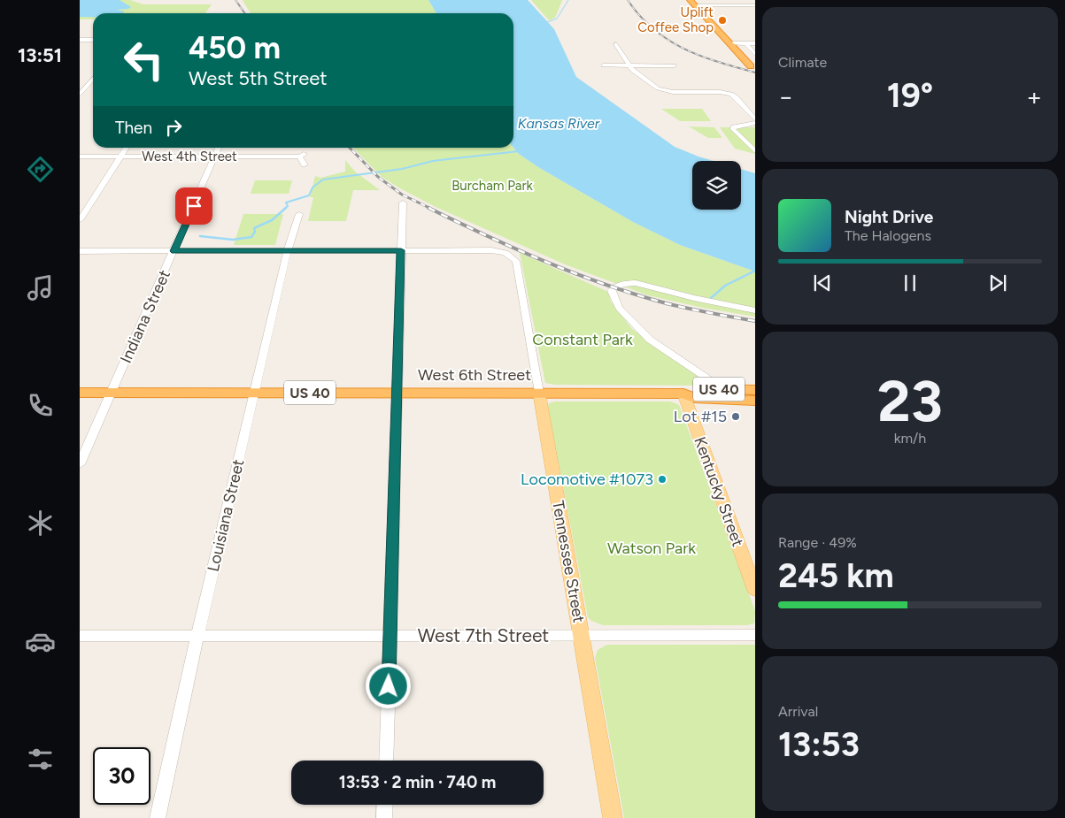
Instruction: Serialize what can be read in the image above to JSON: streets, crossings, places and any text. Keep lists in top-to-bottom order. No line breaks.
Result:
{"streets":{"highway":["West 6th Street","US 40"],"main road":["Kentucky Street","Tennessee Street"],"street":["West 4th Street","Indiana Street","Louisiana Street","West 7th Street"]},"crossings":[["West 4th Street","Indiana Street"],["Indiana Street","West 6th Street"],["West 6th Street","Kentucky Street"],["West 6th Street","Louisiana Street"],["West 6th Street","Tennessee Street"],["Louisiana Street","West 7th Street"],["Tennessee Street","West 7th Street"]],"water":["Kansas River"],"parks":["Burcham Park","Constant Park","Watson Park"],"places":["Uplift Coffee Shop","Lot #15","Locomotive #1073"],"page":{"tabs":"13:51","tile":["Climate",["23","km/h"],["Range · 49%","245 km"],["Arrival","13:53"]],"turn":["450 m","West 5th Street"],"heat":["−","19°","+"],"then":"Then","song":["Night Drive","The Halogens"],"limit":"30","trip":"13:53 · 2 min · 740 m"}}
